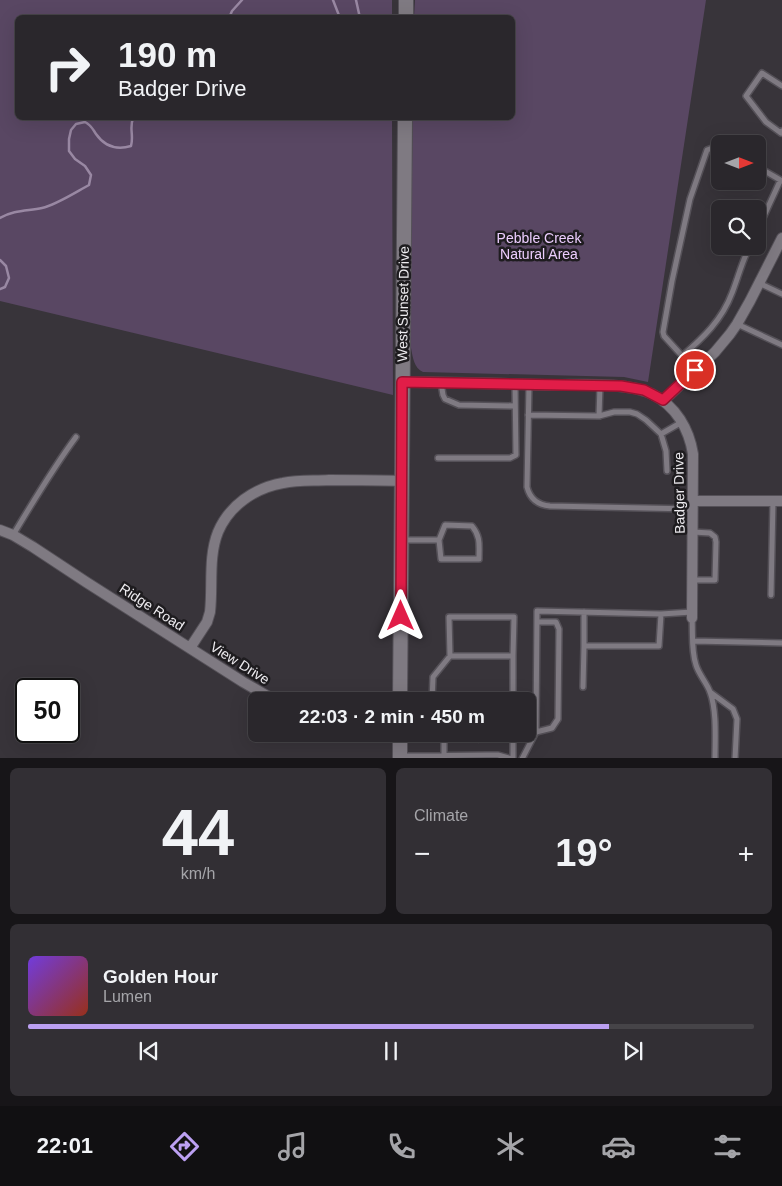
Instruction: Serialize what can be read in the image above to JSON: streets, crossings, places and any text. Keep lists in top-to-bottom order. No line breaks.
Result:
{"streets":{"main road":["West Sunset Drive"],"street":["Badger Drive","Ridge Road","View Drive"]},"crossings":[["West Sunset Drive","Badger Drive"],["West Sunset Drive","Ridge Road"],["Ridge Road","View Drive"]],"parks":["Pebble Creek Natural Area"],"north":"right","page":{"turn":["190 m","Badger Drive"],"limit":"50","trip":"22:03 · 2 min · 450 m","tile":[["44","km/h"],"Climate"],"heat":["−","19°","+"],"song":["Golden Hour","Lumen"],"tabs":"22:01"}}
